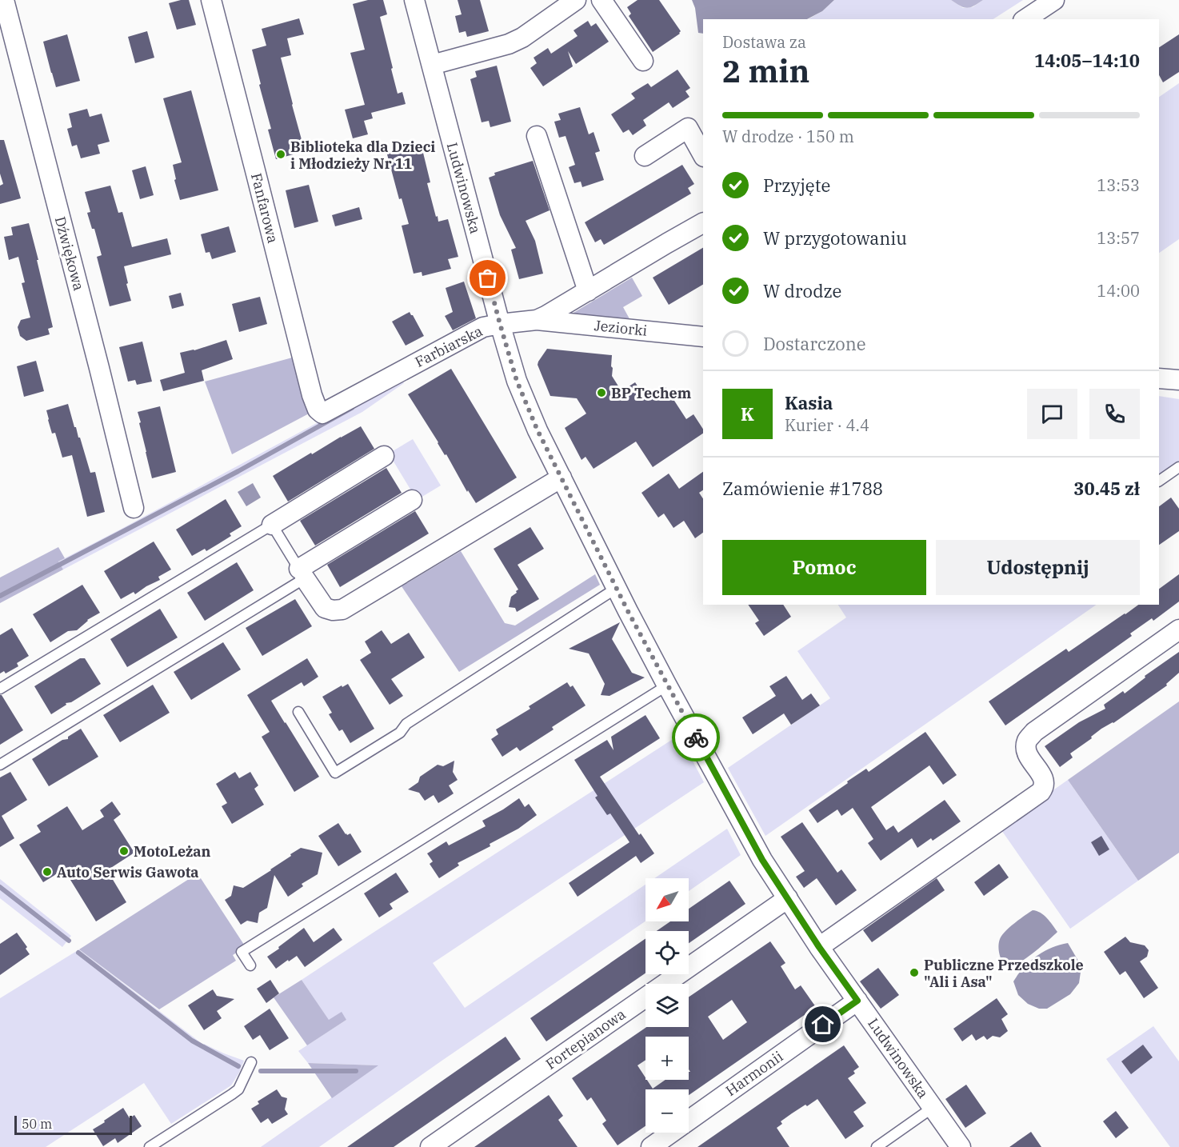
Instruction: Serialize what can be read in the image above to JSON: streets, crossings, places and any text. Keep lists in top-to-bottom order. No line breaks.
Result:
{"streets":{"street":["Ludwinowska","Fanfarowa","Dźwiękowa","Jeziorki","Farbiarska","Fortepianowa","Harmonii"]},"crossings":[["Ludwinowska","Farbiarska"],["Ludwinowska","Fortepianowa"],["Ludwinowska","Harmonii"],["Fanfarowa","Farbiarska"],["Jeziorki","Farbiarska"]],"places":["Biblioteka dla Dzieci i Młodzieży Nr 11","BP Techem","MotoLeżan","Auto Serwis Gawota","Publiczne Przedszkole \"Ali i Asa\""],"scale_bar":"50 m","north":"bottom left","page":{"heading":["2 min","Dostawa za","14:05–14:10"],"panel":["Kasia","Kurier · 4.4","Zamówienie #1788","30.45 zł"],"bar":"W drodze · 150 m","list":[["Przyjęte","13:53"],["W przygotowaniu","13:57"],["W drodze","14:00"],"Dostarczone"],"round":"K","buttons":["Pomoc","Udostępnij"],"map_buttons":["+","−"],"scale":"50 m"}}
